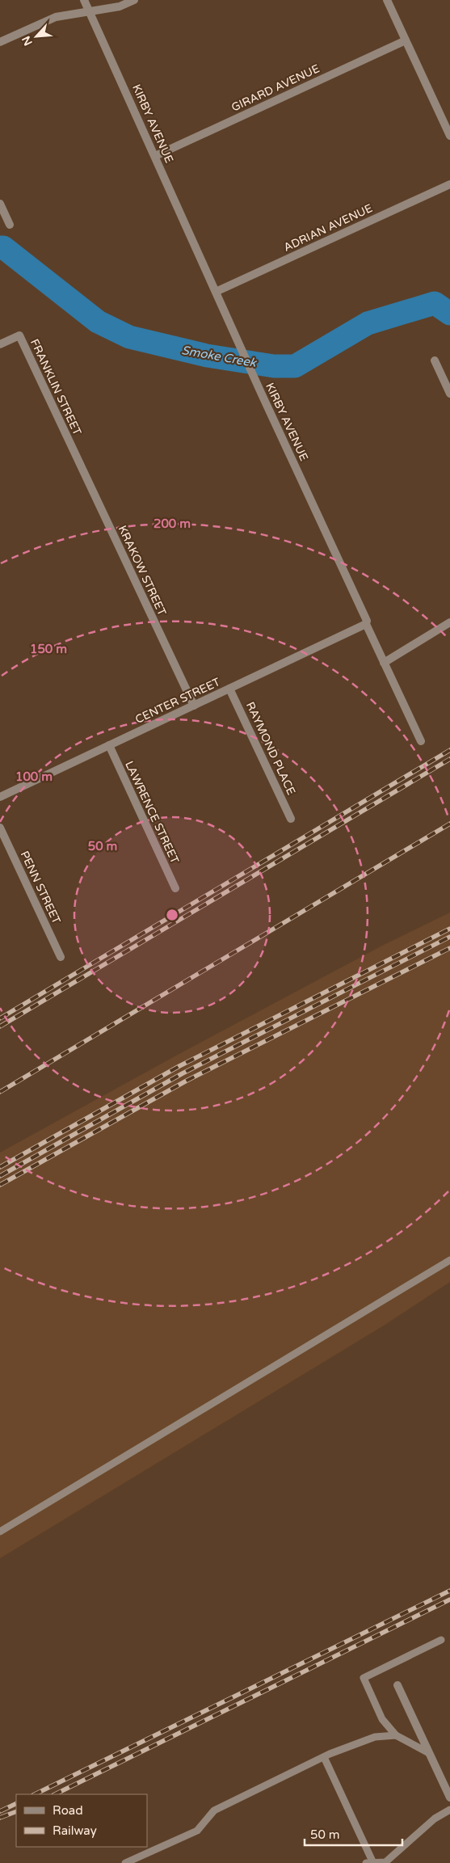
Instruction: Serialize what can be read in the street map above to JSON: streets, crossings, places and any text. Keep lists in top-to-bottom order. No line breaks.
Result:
{"streets":{"street":["GIRARD AVENUE","KIRBY AVENUE","ADRIAN AVENUE","FRANKLIN STREET","KRAKOW STREET","CENTER STREET","RAYMOND PLACE","LAWRENCE STREET","PENN STREET"]},"crossings":[["GIRARD AVENUE","KIRBY AVENUE"],["KIRBY AVENUE","ADRIAN AVENUE"],["KIRBY AVENUE","CENTER STREET"],["FRANKLIN STREET","KRAKOW STREET"],["KRAKOW STREET","CENTER STREET"],["CENTER STREET","RAYMOND PLACE"],["CENTER STREET","LAWRENCE STREET"]],"water":["Smoke Creek"],"legend":["Road","Railway"],"scale_bar":"50 m","north":"bottom left","rings":["200 m","150 m","100 m","50 m"]}
